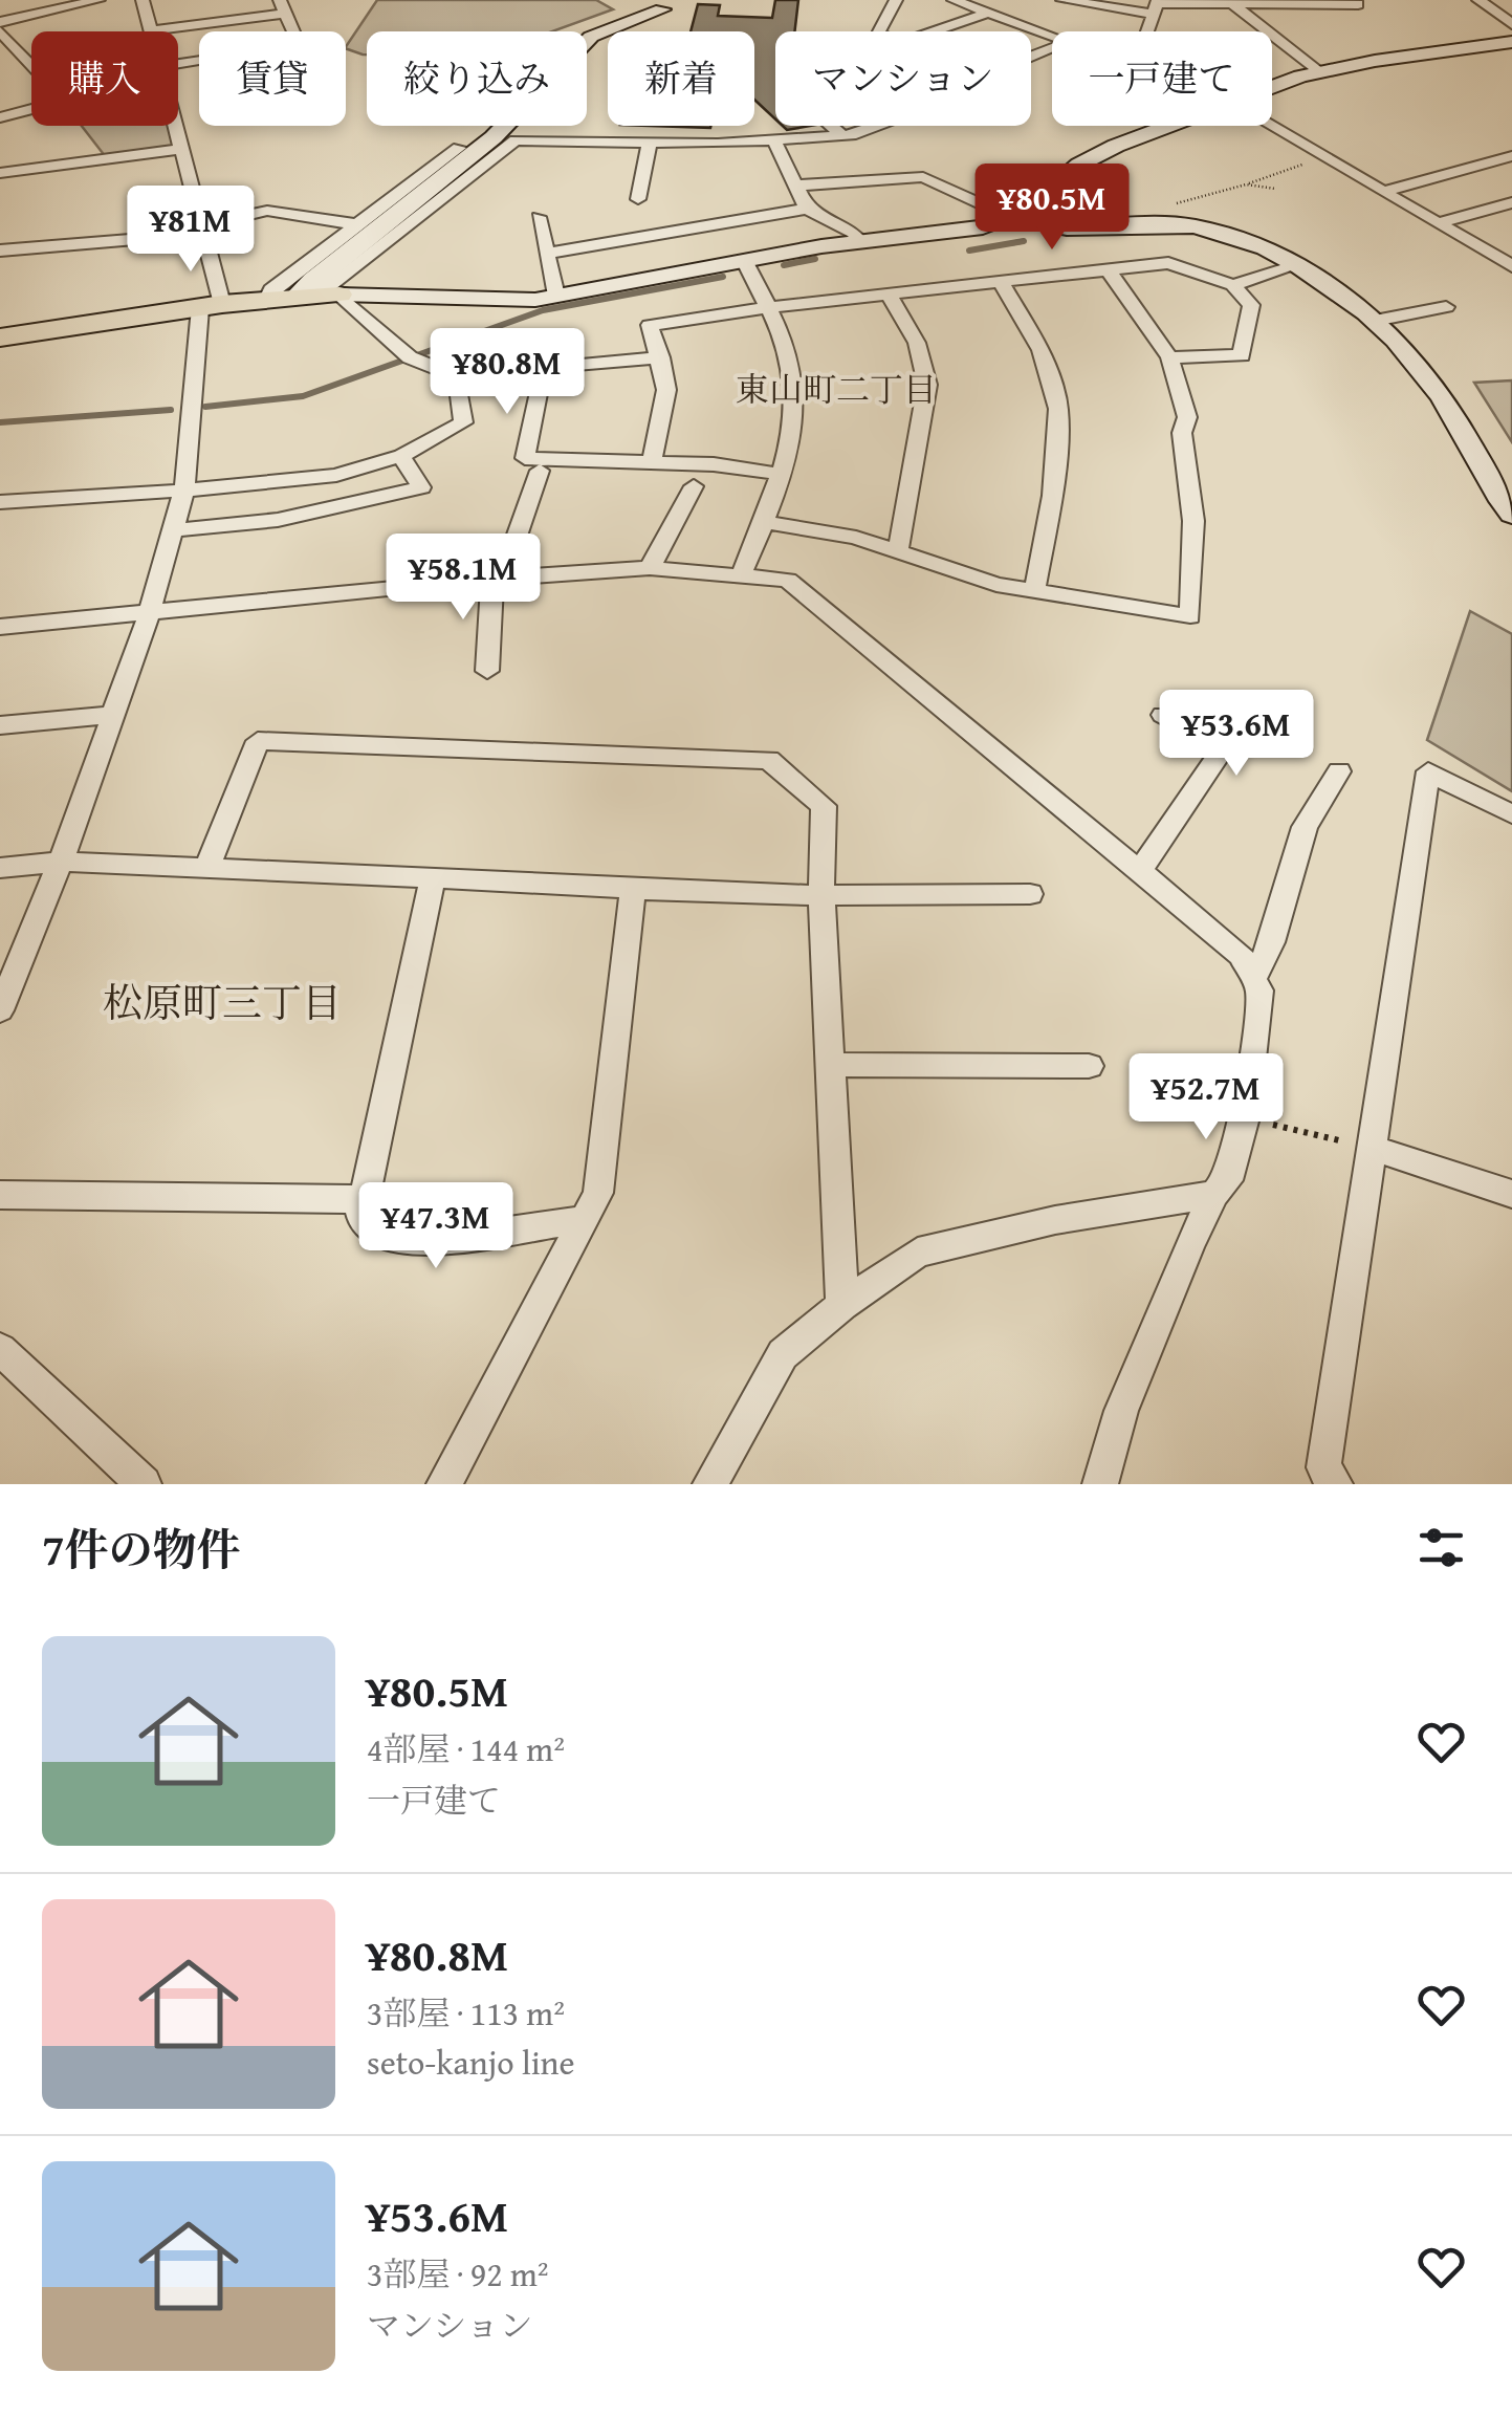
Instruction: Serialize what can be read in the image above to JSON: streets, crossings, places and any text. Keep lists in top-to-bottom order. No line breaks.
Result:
{"districts":["東山町二丁目","松原町三丁目"],"page":{"chip":["購入","賃貸","絞り込み","新着","マンション","一戸建て"],"price":["¥80.5M","¥81M","¥80.8M","¥58.1M","¥53.6M","¥52.7M","¥47.3M"],"heading":"7件の物件","list":[{"name":"¥80.5M","note":"4部屋 · 144 m² · 一戸建て"},{"name":"¥80.8M","note":"3部屋 · 113 m² · seto-kanjo line"},{"name":"¥53.6M","note":"3部屋 · 92 m² · マンション"}]}}
